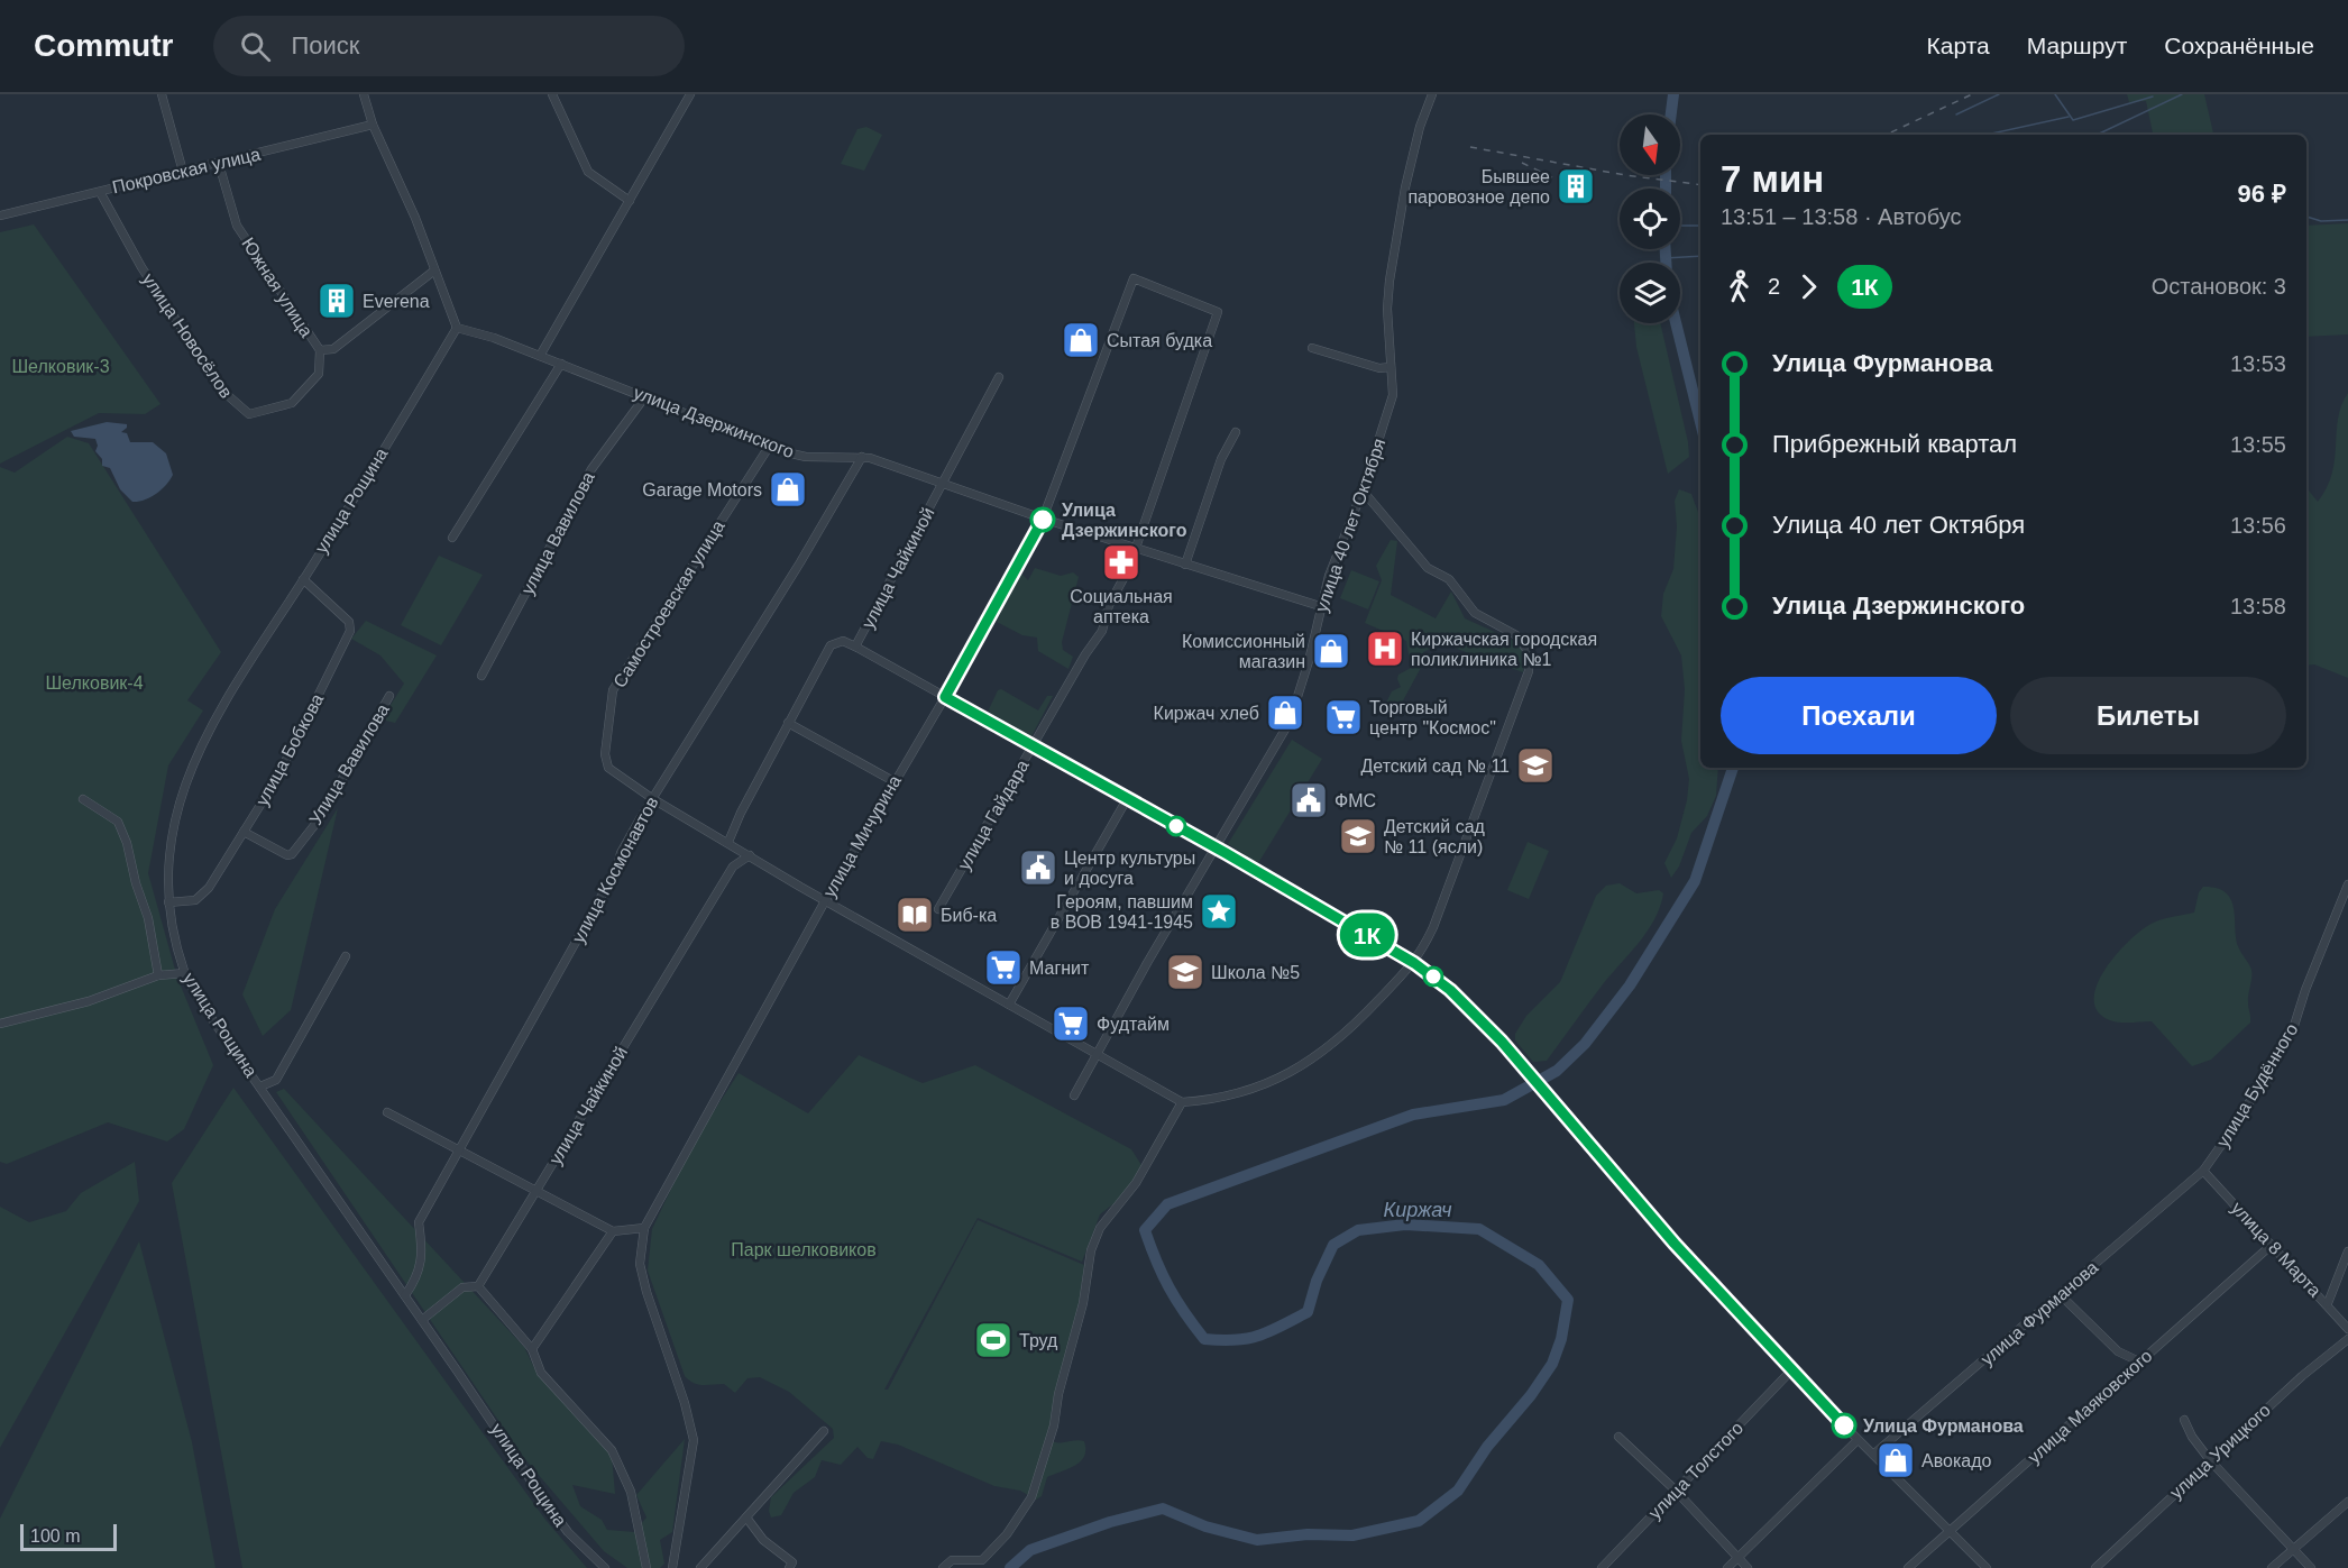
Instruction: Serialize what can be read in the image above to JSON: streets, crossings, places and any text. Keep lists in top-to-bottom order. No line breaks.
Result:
{"streets":{"street":["Покровская улица","Южная улица","улица Новосёлов","улица Дзержинского","улица Рощина","улица 40 лет Октября","улица Вавилова","улица Чайкиной","Самостроевская улица","улица Бобкова","Улица Вавилова","улица Гайдара","улица Мичурина","улица Космонавтов","улица Будённого","улица 8 Марта","улица Фурманова","улица Маяковского","улица Урицкого","улица Толстого"]},"crossings":[["Покровская улица","Южная улица"],["Покровская улица","улица Новосёлов"],["Южная улица","улица Новосёлов"],["улица Дзержинского","улица Рощина"],["улица Дзержинского","улица 40 лет Октября"],["улица Дзержинского","улица Вавилова"],["улица Дзержинского","улица Чайкиной"],["улица Дзержинского","Самостроевская улица"],["улица Дзержинского","улица Гайдара"],["улица Дзержинского","улица Мичурина"],["улица Дзержинского","улица Космонавтов"],["улица Рощина","улица Бобкова"],["улица Рощина","улица Космонавтов"],["Самостроевская улица","улица Космонавтов"],["улица Бобкова","Улица Вавилова"],["улица Гайдара","улица Мичурина"],["улица Будённого","улица 8 Марта"],["улица Будённого","улица Фурманова"],["улица 8 Марта","улица Фурманова"],["улица 8 Марта","улица Маяковского"]],"water":["Киржач"],"parks":["Шелковик-3","Шелковик-4","Парк шелковиков"],"places":{"building":["Бывшее паровозное депо","Everena"],"shop":["Сытая будка","Garage Motors","Комиссионный магазин","Киржач хлеб","Авокадо"],"other":["Улица Дзержинского","Улица Фурманова"],"pharmacy":["Социальная аптека"],"hospital":["Киржачская городская поликлиника №1"],"supermarket":["Торговый центр \"Космос\"","Магнит","Фудтайм"],"school or university":["Детский сад № 11","Детский сад № 11 (ясли)","Школа №5"],"public building":["ФМС","Центр культуры и досуга"],"place":["Героям, павшим в ВОВ 1941-1945"],"library":["Биб-ка"],"sports":["Труд"]},"lines":["bus line 1К"],"scale_bar":"100 m","north":"bottom","page":{"header":"Commutr","search":"Поиск","nav":["Карта","Маршрут","Сохранённые"],"on_map":"1К","heading":["7 мин","13:51 – 13:58 · Автобус","96 ₽"],"legs":["2","1К","Остановок: 3"],"list":[{"name":"Улица Фурманова","value":"13:53"},{"name":"Прибрежный квартал","value":"13:55"},{"name":"Улица 40 лет Октября","value":"13:56"},{"name":"Улица Дзержинского","value":"13:58"}],"buttons":["Поехали","Билеты"],"scale":"100 m"}}
